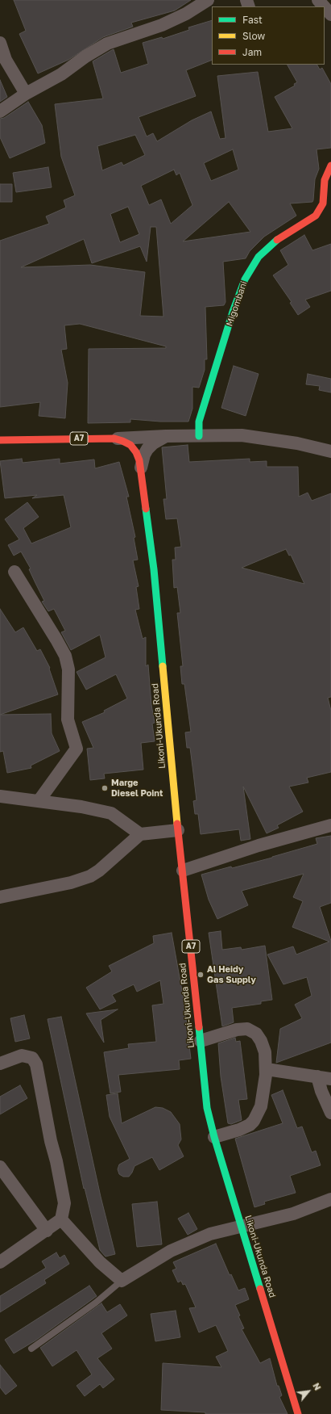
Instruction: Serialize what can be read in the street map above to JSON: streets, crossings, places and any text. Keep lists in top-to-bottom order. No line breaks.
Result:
{"streets":{"main road":["Migombani","A7","Likoni-Ukunda Road"]},"crossings":[["A7","Likoni-Ukunda Road"]],"places":["Marge Diesel Point","Al Heidy Gas Supply"],"legend":["Fast","Slow","Jam"],"north":"top right"}
